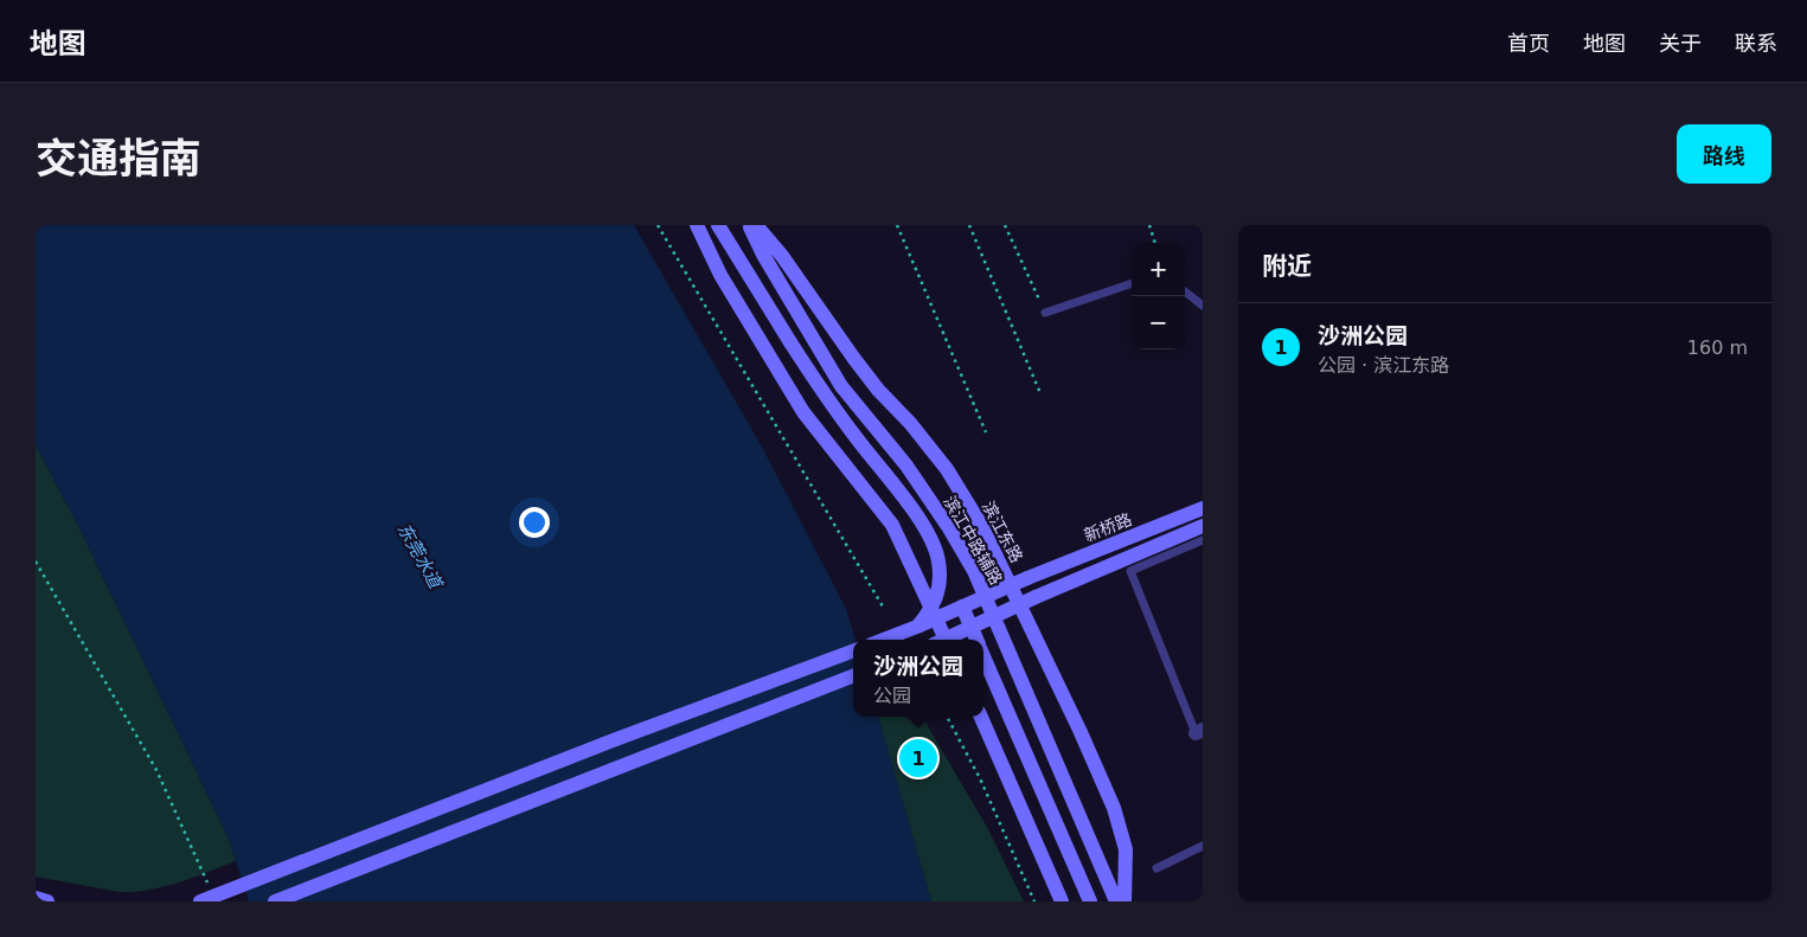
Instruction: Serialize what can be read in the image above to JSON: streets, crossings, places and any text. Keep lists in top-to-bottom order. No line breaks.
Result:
{"streets":{"main road":["新桥路","滨江东路","滨江中路辅路"]},"crossings":[["新桥路","滨江中路辅路"]],"water":["东莞水道"],"page":{"header":"地图","nav":["首页","地图","关于","联系"],"title":"交通指南","buttons":"路线","heading":"附近","map_buttons":["+","−"],"list":[{"mark":"1","name":"沙洲公园","note":"公园 · 滨江东路","value":"160 m"}],"popup":["沙洲公园","公园"],"pins":"1"}}
